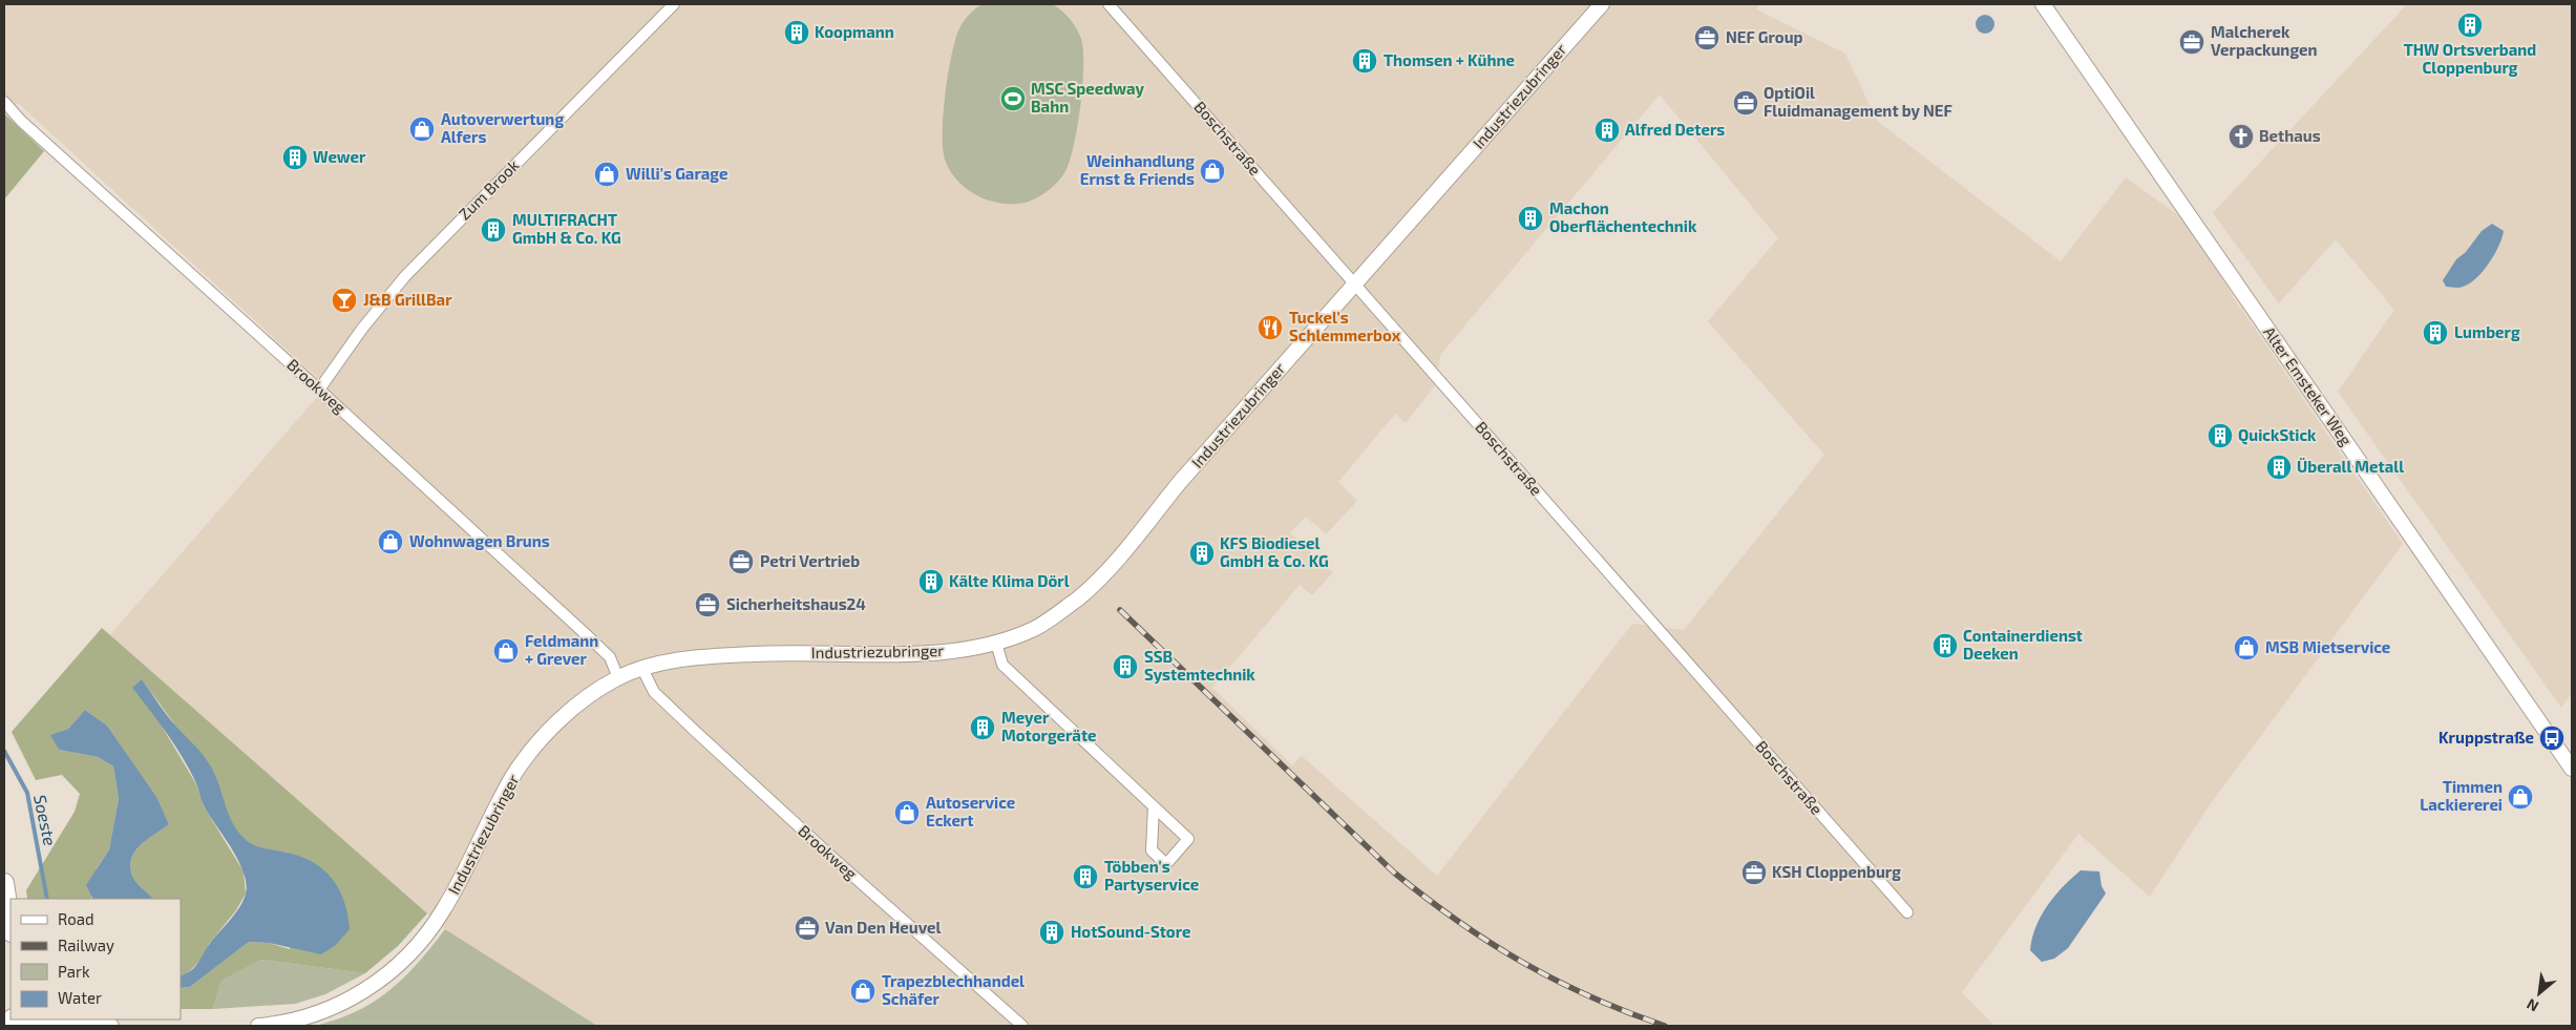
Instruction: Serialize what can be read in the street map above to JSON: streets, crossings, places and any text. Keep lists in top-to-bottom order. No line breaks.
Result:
{"streets":{"street":["Industriezubringer","Boschstraße","Zum Brook","Brookweg","Alter Emsteker Weg"]},"crossings":[["Industriezubringer","Boschstraße"],["Industriezubringer","Brookweg"],["Zum Brook","Brookweg"]],"water":["Soeste"],"places":{"building":["THW Ortsverband Cloppenburg","Koopmann","Thomsen + Kühne","Alfred Deters","Wewer","Machon Oberflächentechnik","MULTIFRACHT GmbH & Co. KG","Lumberg","QuickStick","Überall Metall","KFS Biodiesel GmbH & Co. KG","Kälte Klima Dörl","Containerdienst Deeken","SSB Systemtechnik","Meyer Motorgeräte","Többen's Partyservice","HotSound-Store"],"office":["NEF Group","Malcherek Verpackungen","OptiOil Fluidmanagement by NEF","Petri Vertrieb","Sicherheitshaus24","KSH Cloppenburg","Van Den Heuvel"],"sports":["MSC Speedway Bahn"],"shop":["Autoverwertung Alfers","Weinhandlung Ernst & Friends","Willi's Garage","Wohnwagen Bruns","MSB Mietservice","Feldmann + Grever","Timmen Lackiererei","Autoservice Eckert","Trapezblechhandel Schäfer"],"church":["Bethaus"],"bar":["J&B GrillBar"],"restaurant":["Tuckel's Schlemmerbox"],"bus stop":["Kruppstraße"]},"legend":["Road","Railway","Park","Water"],"north":"bottom left"}
